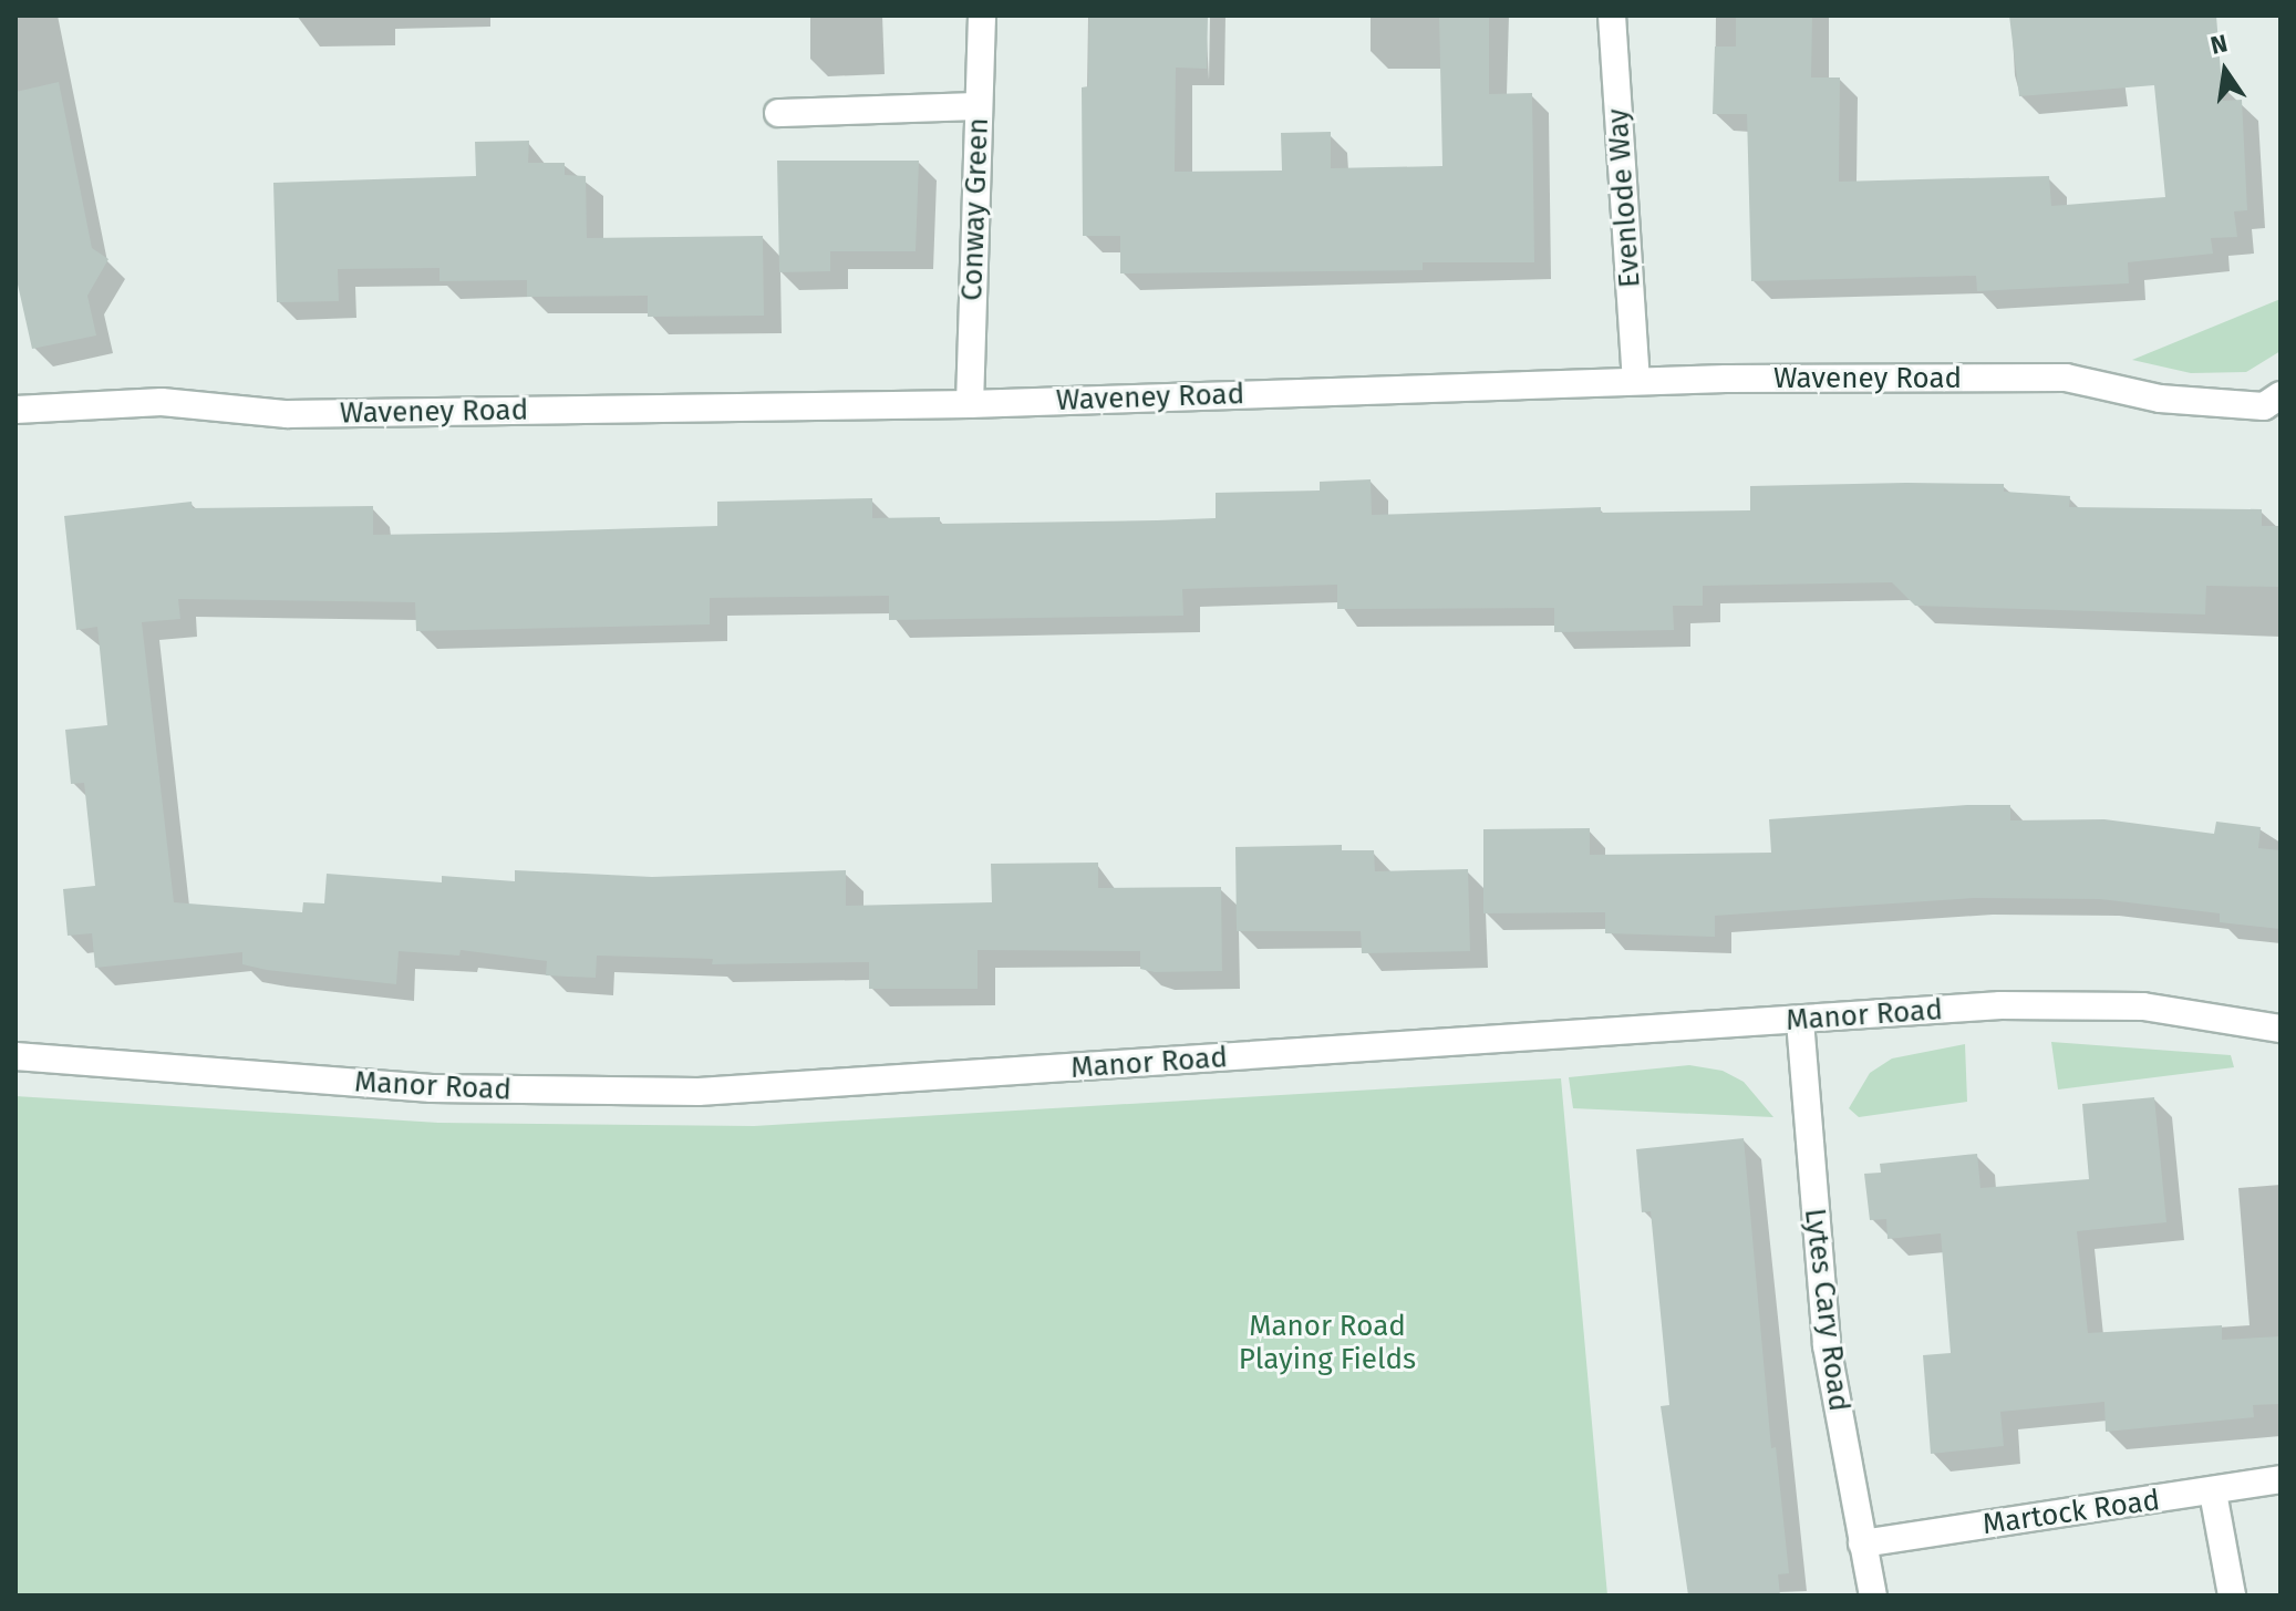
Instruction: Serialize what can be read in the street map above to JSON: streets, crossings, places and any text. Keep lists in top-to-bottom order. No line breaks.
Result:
{"streets":{"street":["Evenlode Way","Conway Green","Waveney Road","Manor Road","Lytes Cary Road","Martock Road"]},"crossings":[["Evenlode Way","Waveney Road"],["Conway Green","Waveney Road"],["Manor Road","Lytes Cary Road"],["Lytes Cary Road","Martock Road"]],"parks":["Manor Road Playing Fields"],"north":"top"}
